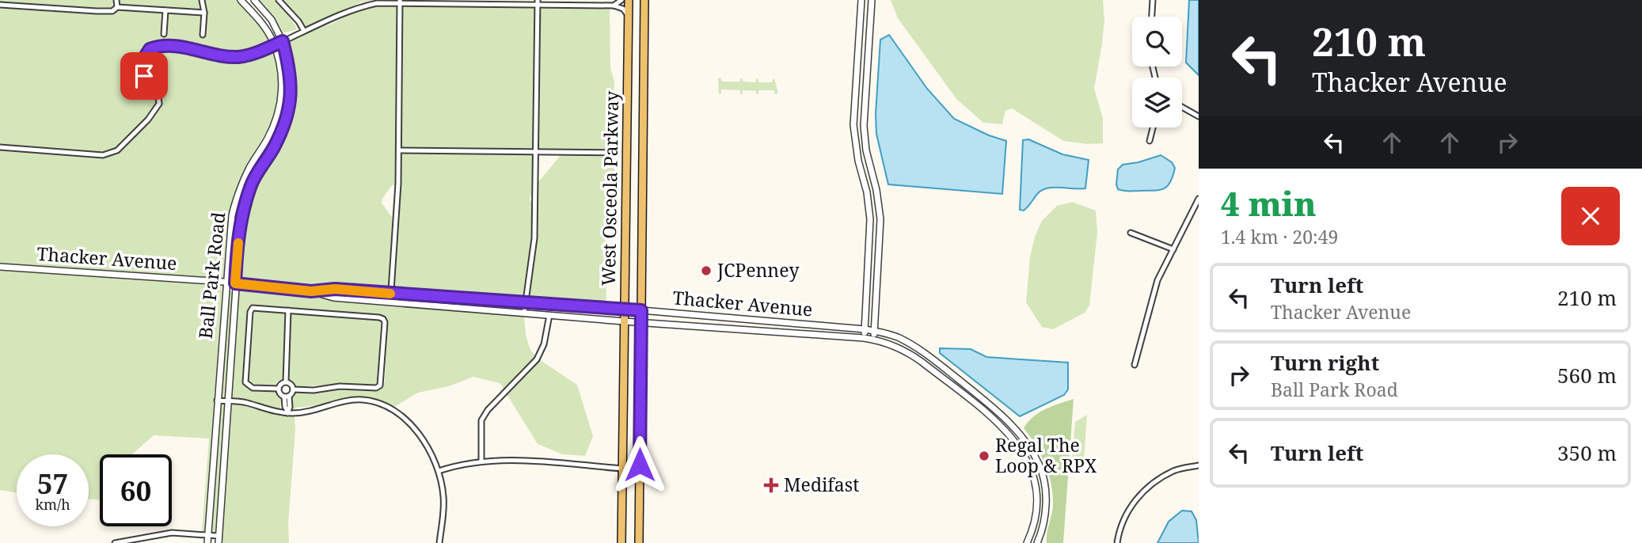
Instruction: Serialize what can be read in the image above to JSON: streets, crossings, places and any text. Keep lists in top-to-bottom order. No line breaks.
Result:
{"streets":{"main road":["West Osceola Parkway"],"street":["Thacker Avenue","Ball Park Road"]},"crossings":[["West Osceola Parkway","Thacker Avenue"],["Thacker Avenue","Ball Park Road"]],"places":{"other":["JCPenney","Regal The Loop & RPX"],"health":["Medifast"]},"page":{"turn":["210 m","Thacker Avenue"],"heading":["4 min","1.4 km · 20:49"],"list":[{"name":"Turn left","note":"Thacker Avenue","value":"210 m"},{"name":"Turn right","note":"Ball Park Road","value":"560 m"},{"name":"Turn left","value":"350 m"}],"speed":"57 km/h","limit":"60"}}
